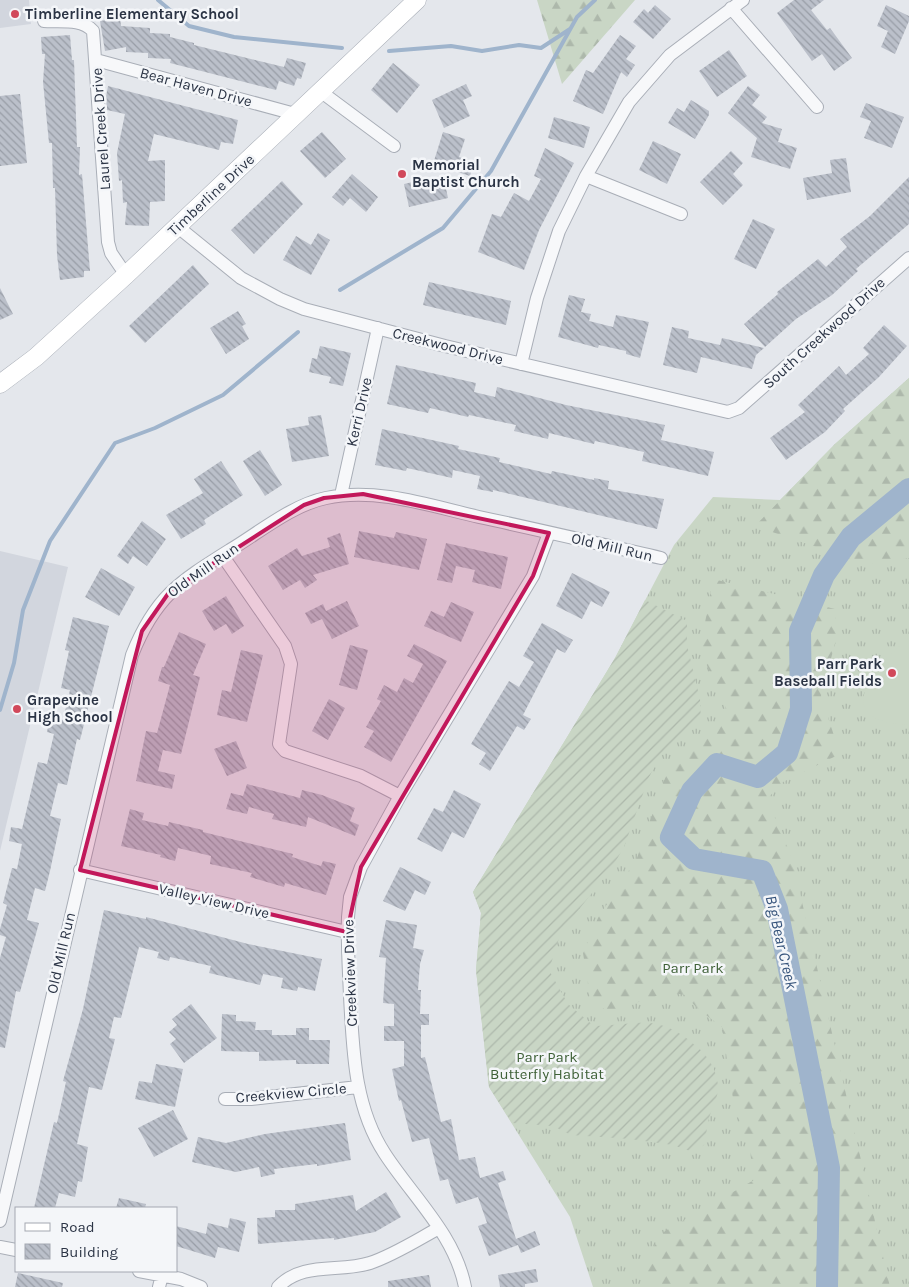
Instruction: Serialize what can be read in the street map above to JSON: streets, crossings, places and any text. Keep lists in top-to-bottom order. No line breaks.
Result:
{"streets":{"street":["Bear Haven Drive","Laurel Creek Drive","Timberline Drive","South Creekwood Drive","Creekwood Drive","Kerri Drive","Old Mill Run","Valley View Drive","Creekview Drive","Creekview Circle"]},"crossings":[["Bear Haven Drive","Laurel Creek Drive"],["Bear Haven Drive","Timberline Drive"],["Laurel Creek Drive","Timberline Drive"],["Timberline Drive","Creekwood Drive"],["South Creekwood Drive","Creekwood Drive"],["Creekwood Drive","Kerri Drive"],["Kerri Drive","Old Mill Run"],["Old Mill Run","Valley View Drive"],["Old Mill Run","Creekview Drive"],["Valley View Drive","Creekview Drive"],["Creekview Drive","Creekview Circle"]],"water":["Big Bear Creek"],"parks":["Parr Park","Parr Park Butterfly Habitat"],"places":["Timberline Elementary School","Memorial Baptist Church","Parr Park Baseball Fields","Grapevine High School"],"legend":["Road","Building"]}
